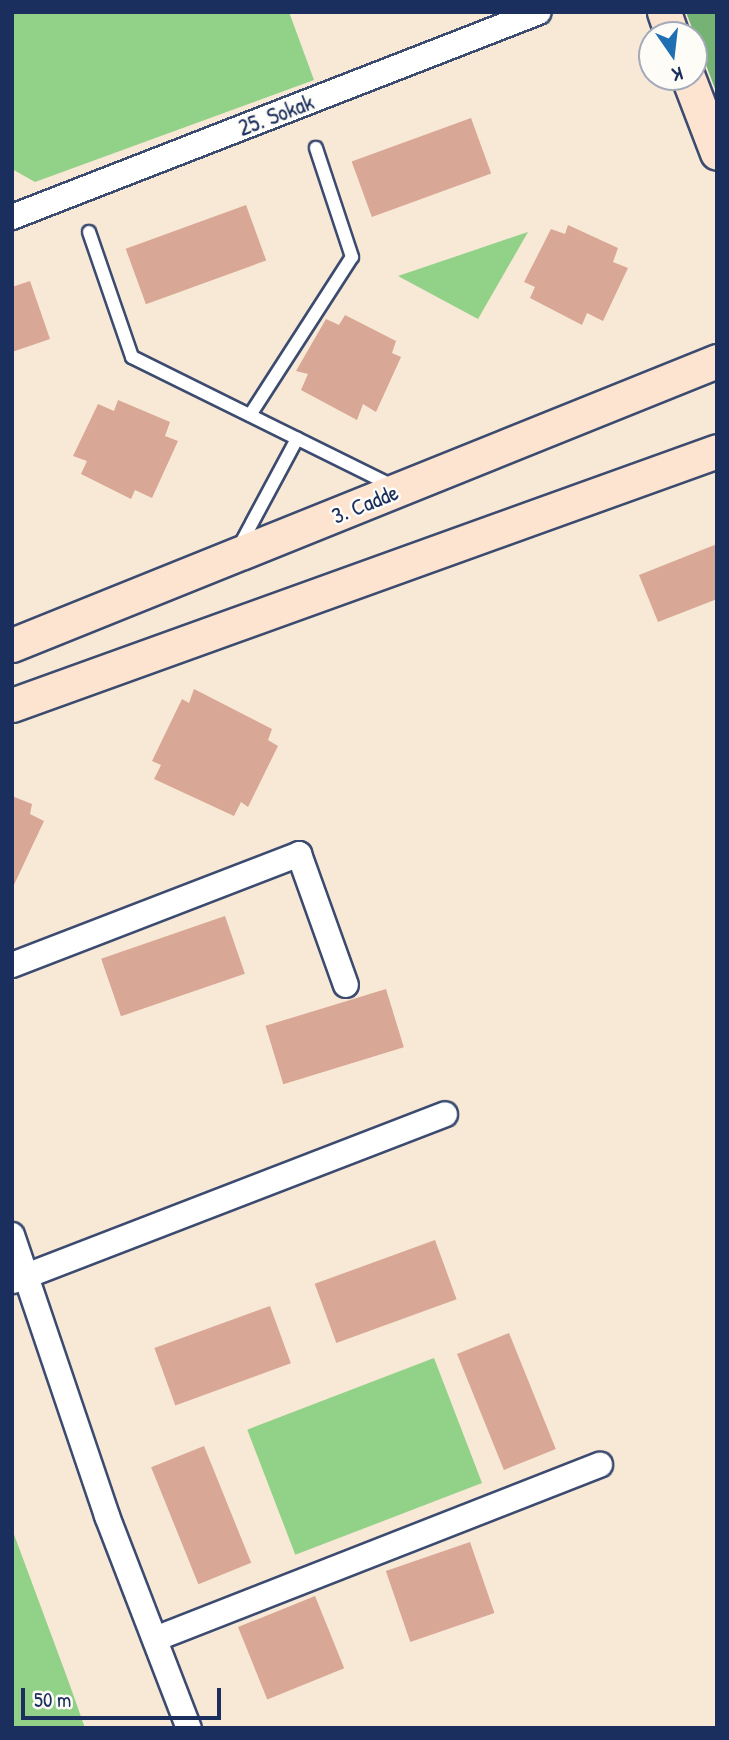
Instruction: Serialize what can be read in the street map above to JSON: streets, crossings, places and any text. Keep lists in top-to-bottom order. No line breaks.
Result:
{"streets":{"main road":["3. Cadde"],"street":["25. Sokak"]},"scale_bar":"50 m","north":"bottom"}
